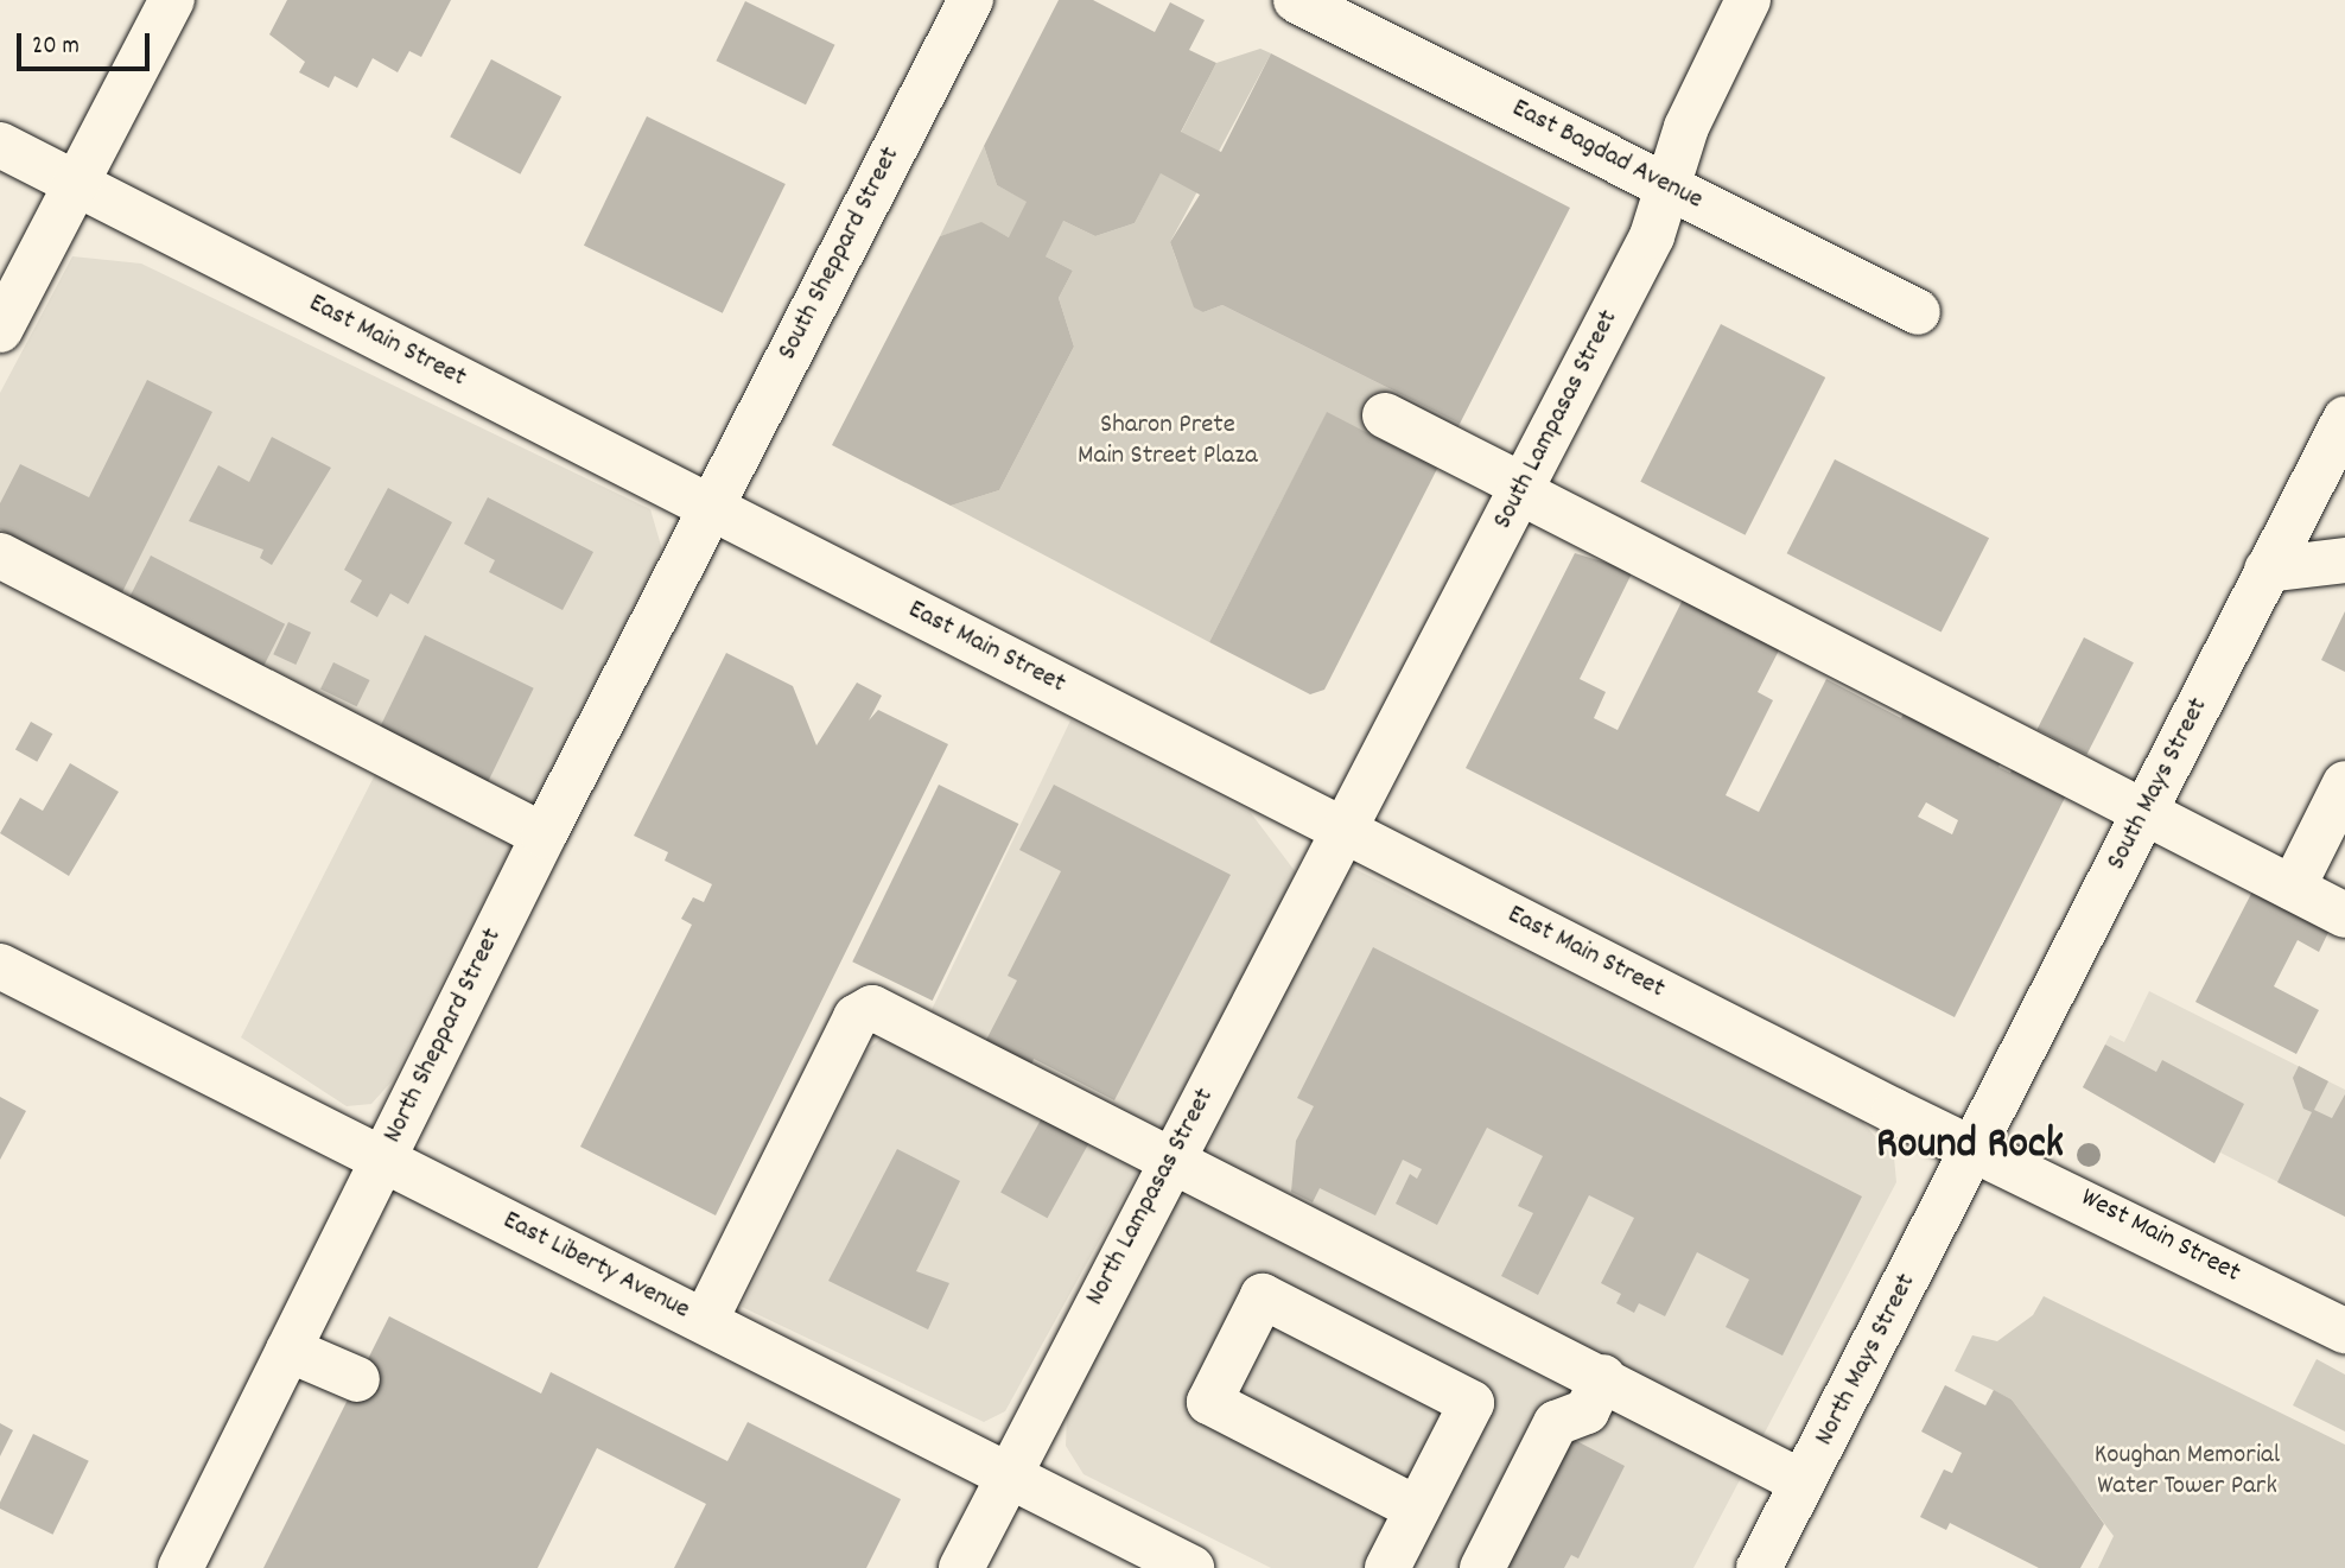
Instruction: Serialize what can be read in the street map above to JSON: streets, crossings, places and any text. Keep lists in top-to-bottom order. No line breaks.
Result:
{"streets":{"street":["East Bagdad Avenue","South Sheppard Street","East Main Street","South Lampasas Street","South Mays Street","North Sheppard Street","North Lampasas Street","West Main Street","East Liberty Avenue","North Mays Street"]},"crossings":[["East Bagdad Avenue","South Lampasas Street"],["South Sheppard Street","East Main Street"],["South Sheppard Street","North Sheppard Street"],["East Main Street","South Lampasas Street"],["East Main Street","South Mays Street"],["East Main Street","North Sheppard Street"],["East Main Street","North Lampasas Street"],["East Main Street","West Main Street"],["East Main Street","North Mays Street"],["South Lampasas Street","North Lampasas Street"],["South Mays Street","West Main Street"],["South Mays Street","North Mays Street"],["North Sheppard Street","East Liberty Avenue"],["North Lampasas Street","East Liberty Avenue"],["West Main Street","North Mays Street"]],"districts":["Round Rock"],"parks":["Sharon Prete Main Street Plaza","Koughan Memorial Water Tower Park"],"scale_bar":"20 m"}
